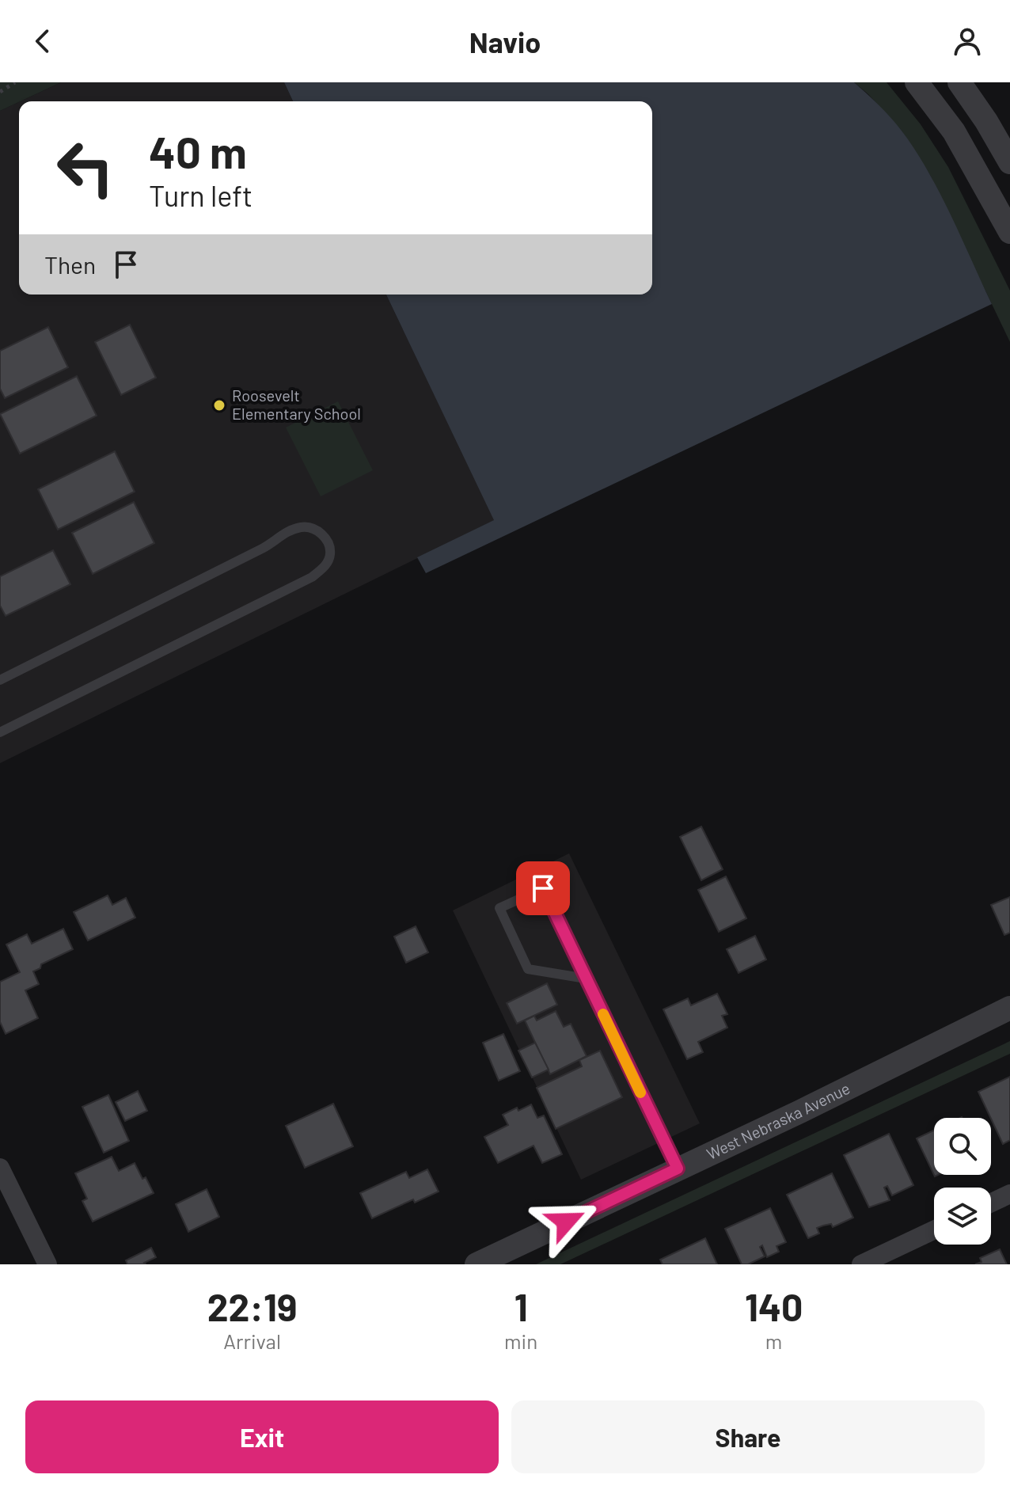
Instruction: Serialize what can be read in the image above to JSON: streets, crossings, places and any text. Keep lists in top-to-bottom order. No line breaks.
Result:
{"streets":{"street":["West Nebraska Avenue"]},"places":["Roosevelt Elementary School"],"page":{"header":"Navio","turn":["40 m","Turn left"],"then":"Then","eta":["22:19","Arrival","1","min","140","m"],"buttons":["Exit","Share"]}}
